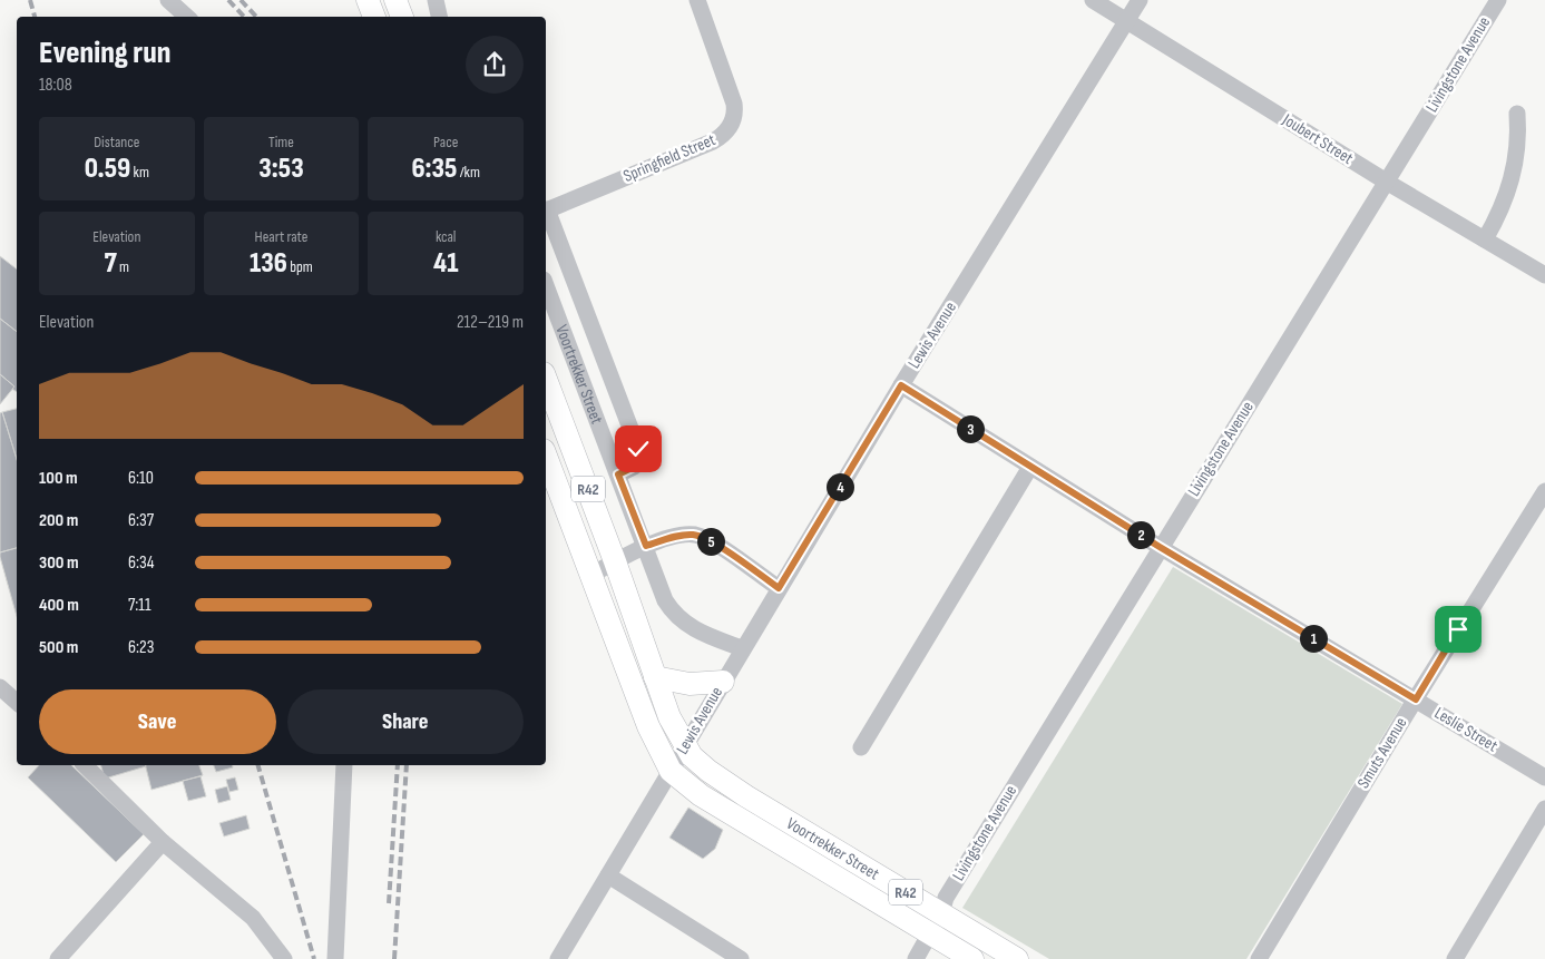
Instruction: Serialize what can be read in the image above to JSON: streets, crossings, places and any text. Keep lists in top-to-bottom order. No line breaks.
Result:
{"streets":{"main road":["Voortrekker Street","R42"],"street":["Livingstone Avenue","Joubert Street","Springfield Street","Lewis Avenue","Leslie Street","Smuts Avenue"]},"crossings":[["Livingstone Avenue","Joubert Street"],["Livingstone Avenue","Voortrekker Street"],["Livingstone Avenue","Leslie Street"],["Joubert Street","Lewis Avenue"],["Lewis Avenue","Voortrekker Street"],["Lewis Avenue","R42"],["Lewis Avenue","Leslie Street"],["Voortrekker Street","R42"],["Leslie Street","Smuts Avenue"]],"page":{"heading":["Evening run","18:08"],"stats":[["Distance","0.59 km"],["Time","3:53"],["Pace","6:35 /km"],["Elevation","7 m"],["Heart rate","136 bpm"],["kcal","41"]],"chart":["Elevation","212–219 m"],"pins":["3","4","2","5","1"],"list":[{"name":"100 m","note":"6:10"},{"name":"200 m","note":"6:37"},{"name":"300 m","note":"6:34"},{"name":"400 m","note":"7:11"},{"name":"500 m","note":"6:23"}],"buttons":["Save","Share"]}}
